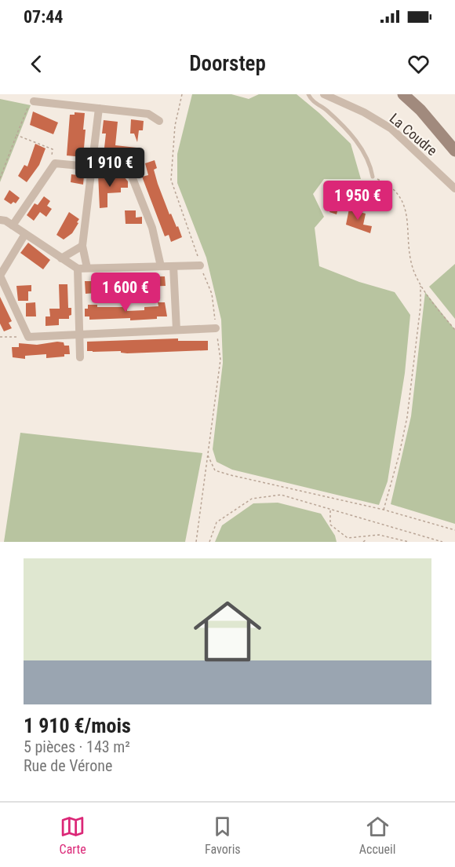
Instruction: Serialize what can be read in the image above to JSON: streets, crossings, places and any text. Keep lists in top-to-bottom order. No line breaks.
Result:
{"streets":{"street":["La Coudre"]},"page":{"status":"07:44","header":"Doorstep","price":["1 910 €","1 950 €","1 600 €"],"list":[{"name":"1 910 €/mois","note":"5 pièces · 143 m² · Rue de Vérone"}],"tabs":["Carte","Favoris","Accueil"]}}
